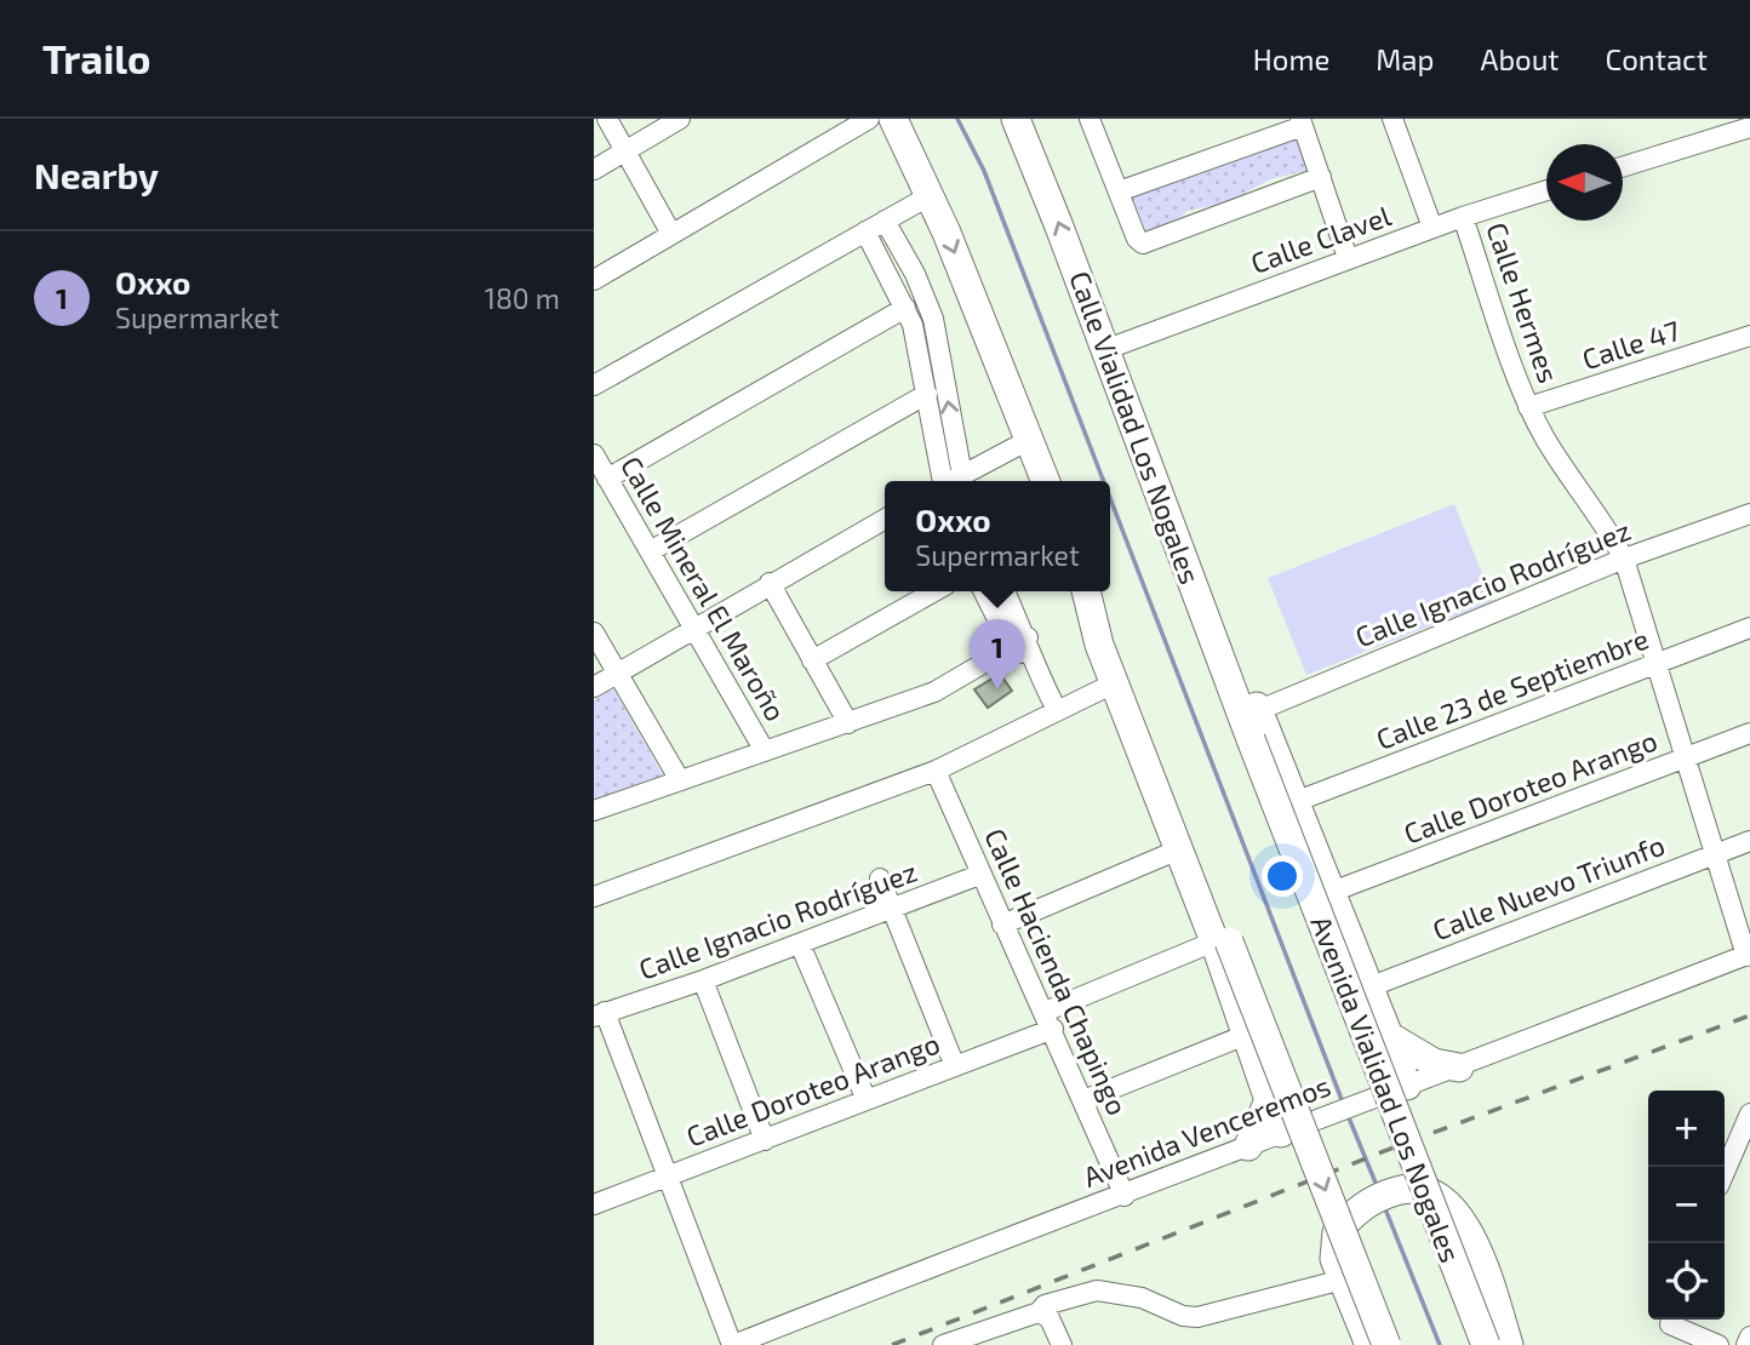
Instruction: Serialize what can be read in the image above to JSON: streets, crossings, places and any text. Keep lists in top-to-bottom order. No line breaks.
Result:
{"streets":{"highway":["Calle Vialidad Los Nogales","Avenida Vialidad Los Nogales"],"street":["Calle Clavel","Calle Hermes","Calle 47","Calle Ignacio Rodríguez","Calle Mineral El Maroño","Calle 23 de Septiembre","Calle Doroteo Arango","Calle Nuevo Triunfo","Calle Hacienda Chapingo","Avenida Venceremos"]},"crossings":[["Calle Clavel","Calle Hermes"],["Calle Clavel","Calle Vialidad Los Nogales"],["Calle Hermes","Calle 47"],["Calle Hermes","Calle Ignacio Rodríguez"],["Calle Hermes","Calle 23 de Septiembre"],["Calle Hermes","Calle Doroteo Arango"],["Calle Hermes","Calle Nuevo Triunfo"],["Calle Hermes","Avenida Venceremos"],["Calle Vialidad Los Nogales","Avenida Vialidad Los Nogales"],["Calle Ignacio Rodríguez","Calle Hacienda Chapingo"],["Calle Doroteo Arango","Calle Hacienda Chapingo"],["Calle Hacienda Chapingo","Avenida Venceremos"]],"north":"left","page":{"header":"Trailo","nav":["Home","Map","About","Contact"],"heading":"Nearby","list":[{"mark":"1","name":"Oxxo","note":"Supermarket","value":"180 m"}],"popup":["Oxxo","Supermarket"],"pins":"1","map_buttons":["+","−"]}}
